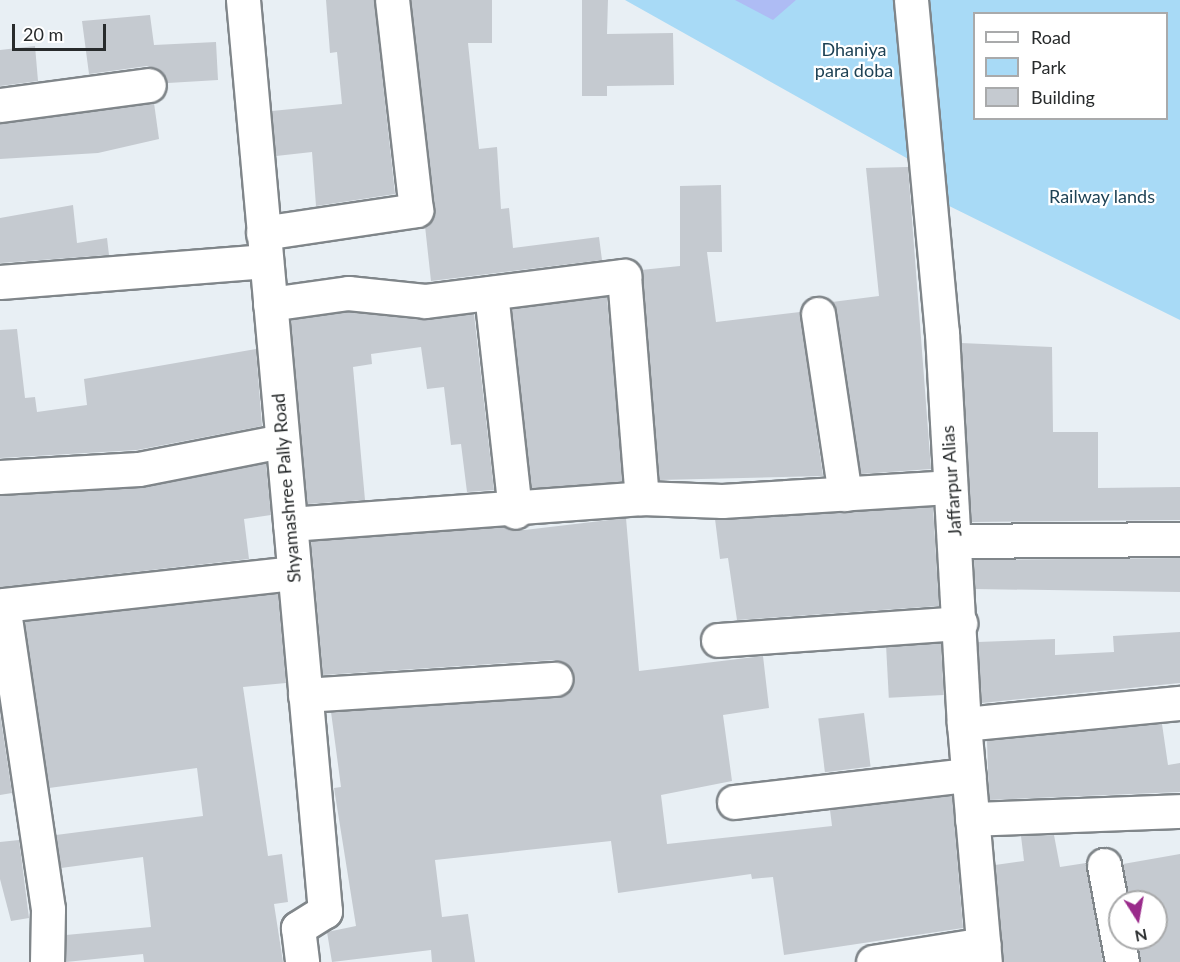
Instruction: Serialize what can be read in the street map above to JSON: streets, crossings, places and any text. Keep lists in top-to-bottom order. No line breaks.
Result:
{"streets":{"street":["Jaffarpur Alias","Shyamashree Pally Road"]},"parks":["Dhaniya para doba","Railway lands"],"legend":["Road","Park","Building"],"scale_bar":"20 m","north":"bottom"}
